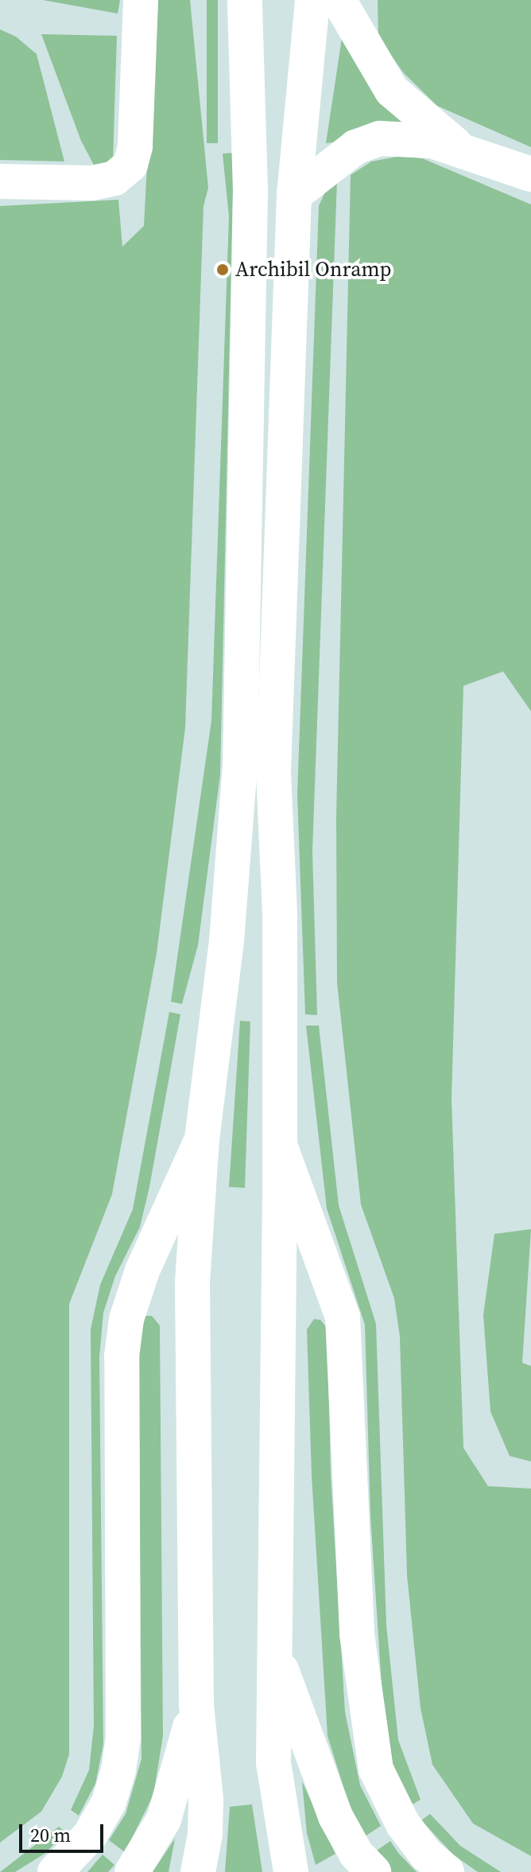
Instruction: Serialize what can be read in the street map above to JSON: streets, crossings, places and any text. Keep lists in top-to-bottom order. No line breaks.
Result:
{"places":["Archibil Onramp"],"scale_bar":"20 m"}
